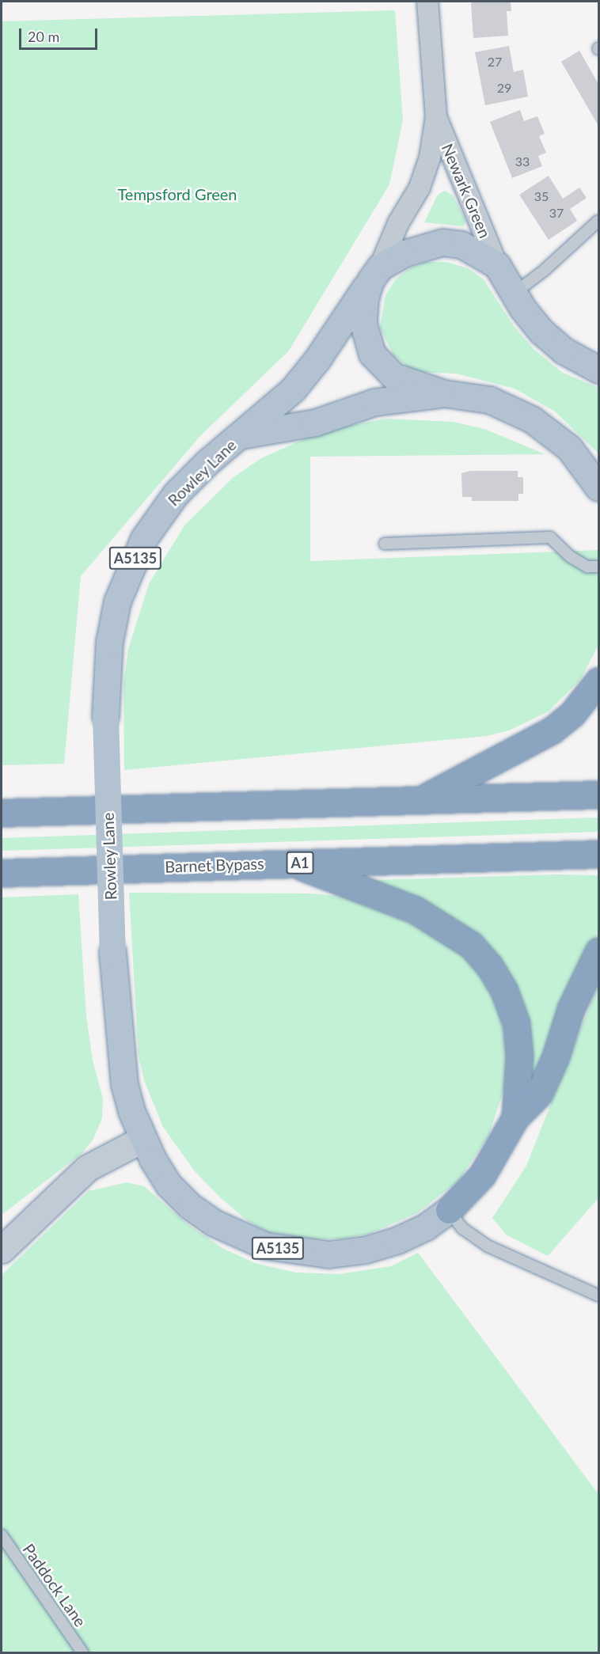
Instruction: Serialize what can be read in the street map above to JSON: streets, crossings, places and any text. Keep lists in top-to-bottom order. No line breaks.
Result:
{"streets":{"highway":["A1","Barnet Bypass"],"main road":["Rowley Lane","A5135"],"street":["Newark Green"],"lane":["Paddock Lane"]},"crossings":[["Newark Green","Rowley Lane"],["Rowley Lane","A5135"]],"parks":["Tempsford Green"],"house_numbers":["27","29","33","35","37"],"scale_bar":"20 m"}
